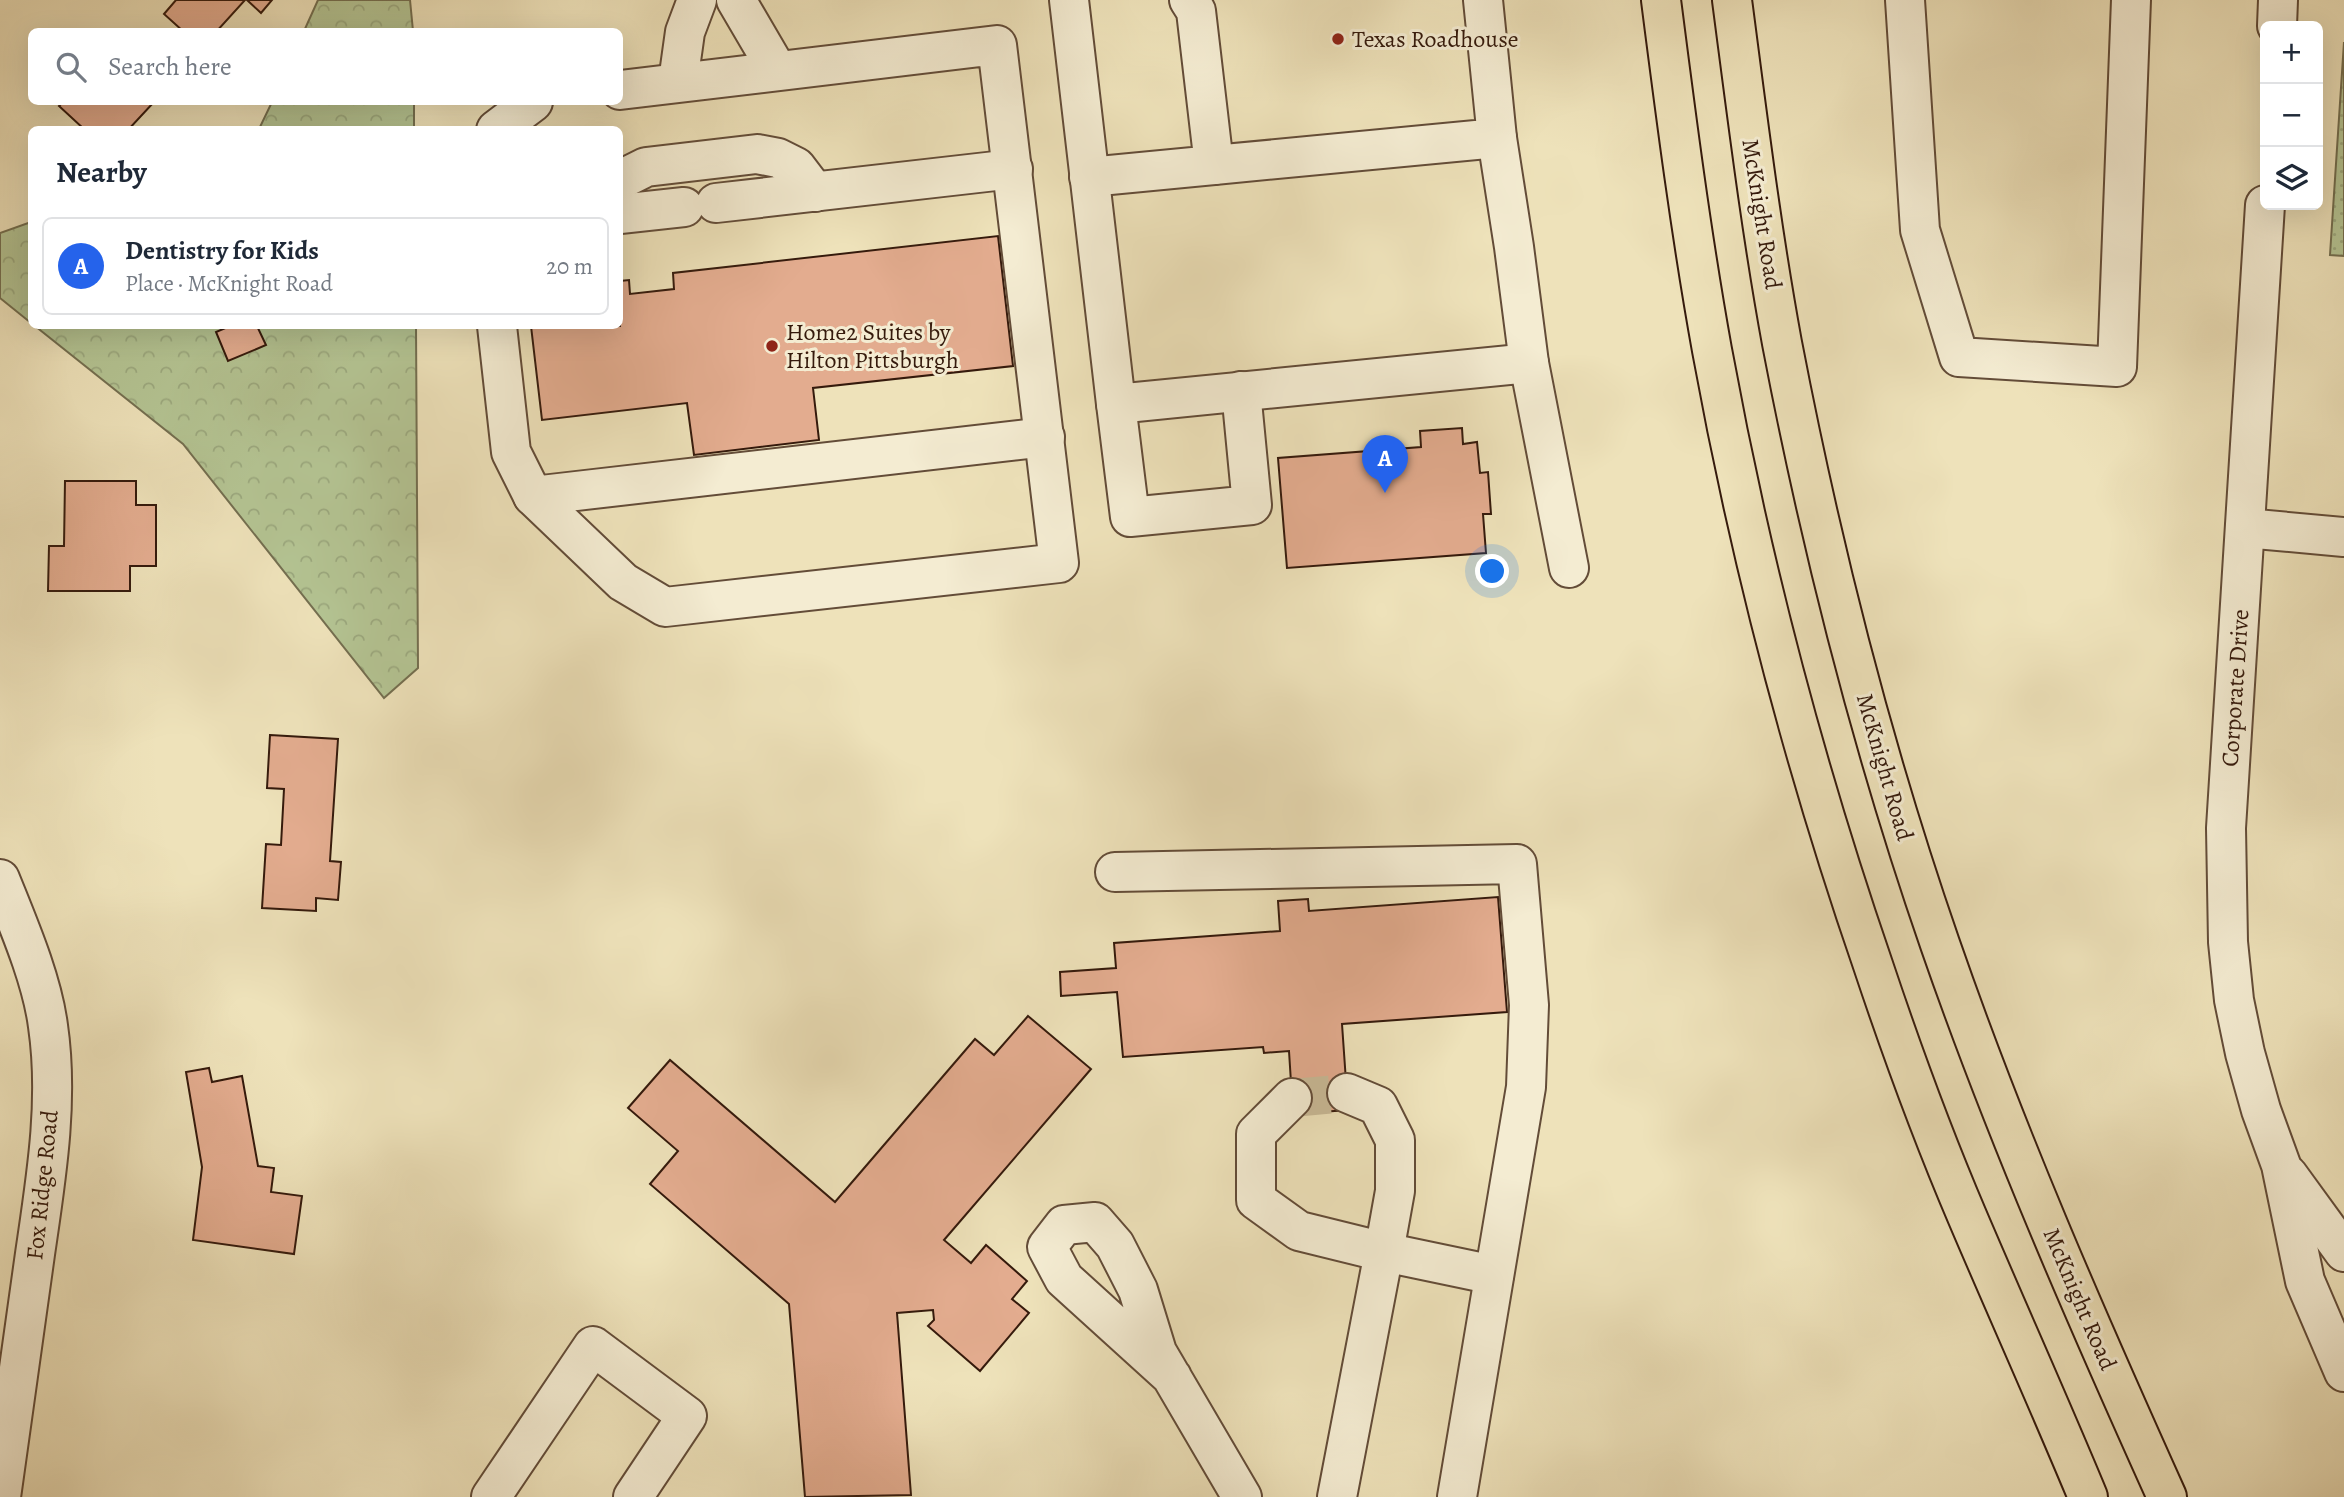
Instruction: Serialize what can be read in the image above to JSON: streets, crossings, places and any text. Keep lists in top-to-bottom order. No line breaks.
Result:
{"streets":{"highway":["McKnight Road"],"street":["Corporate Drive","Fox Ridge Road"]},"places":["Texas Roadhouse","Home2 Suites by Hilton Pittsburgh"],"page":{"map_buttons":["+","−"],"search":"Search here","heading":"Nearby","list":[{"mark":"A","name":"Dentistry for Kids","note":"Place · McKnight Road","value":"20 m"}],"pins":"A"}}
